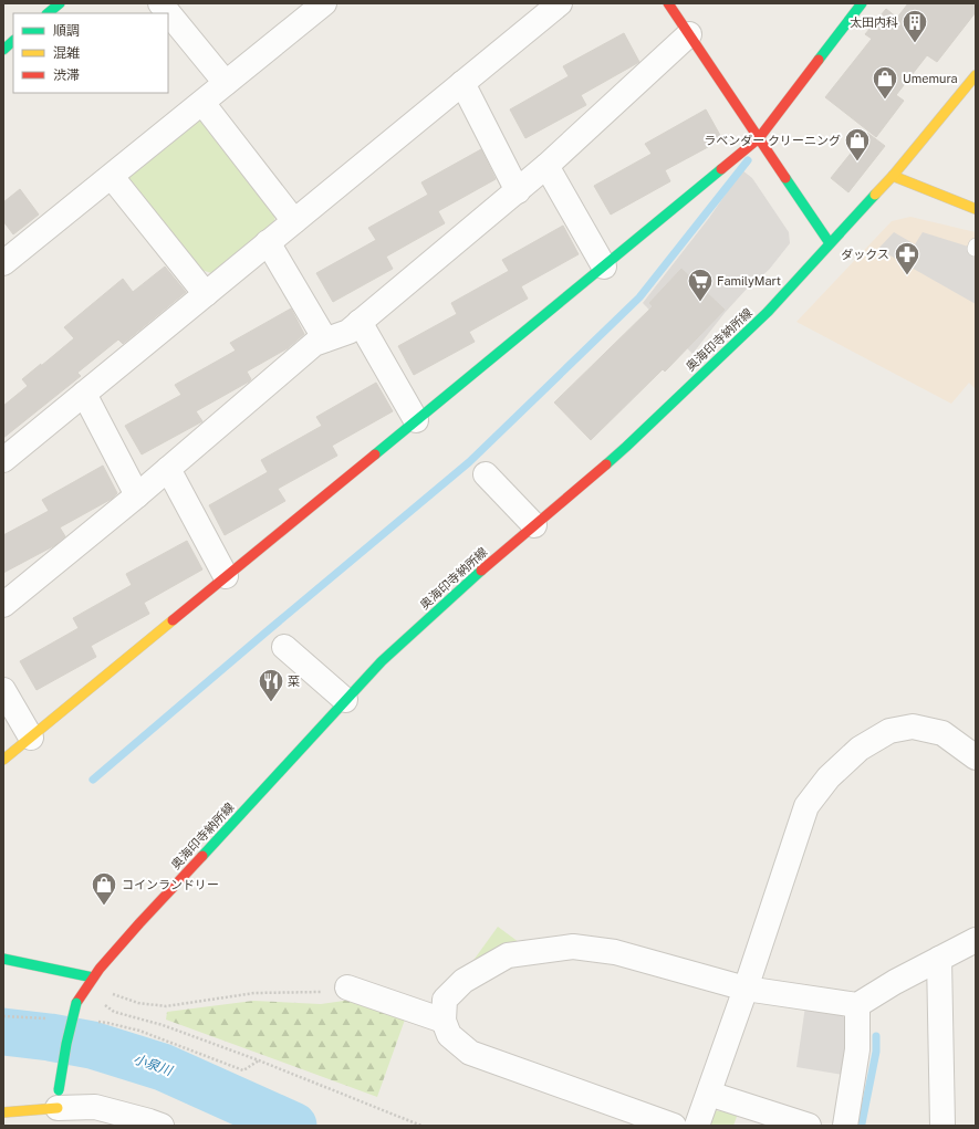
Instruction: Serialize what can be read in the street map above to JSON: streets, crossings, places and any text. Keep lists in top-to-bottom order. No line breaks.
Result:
{"streets":{"street":["奥海印寺納所線"]},"water":["小泉川"],"places":{"building":["太田内科"],"shop":["Umemura","ラベンダー クリーニング","コインランドリー"],"pharmacy":["ダックス"],"supermarket":["FamilyMart"],"restaurant":["菜"]},"legend":["順調","混雑","渋滞"]}
